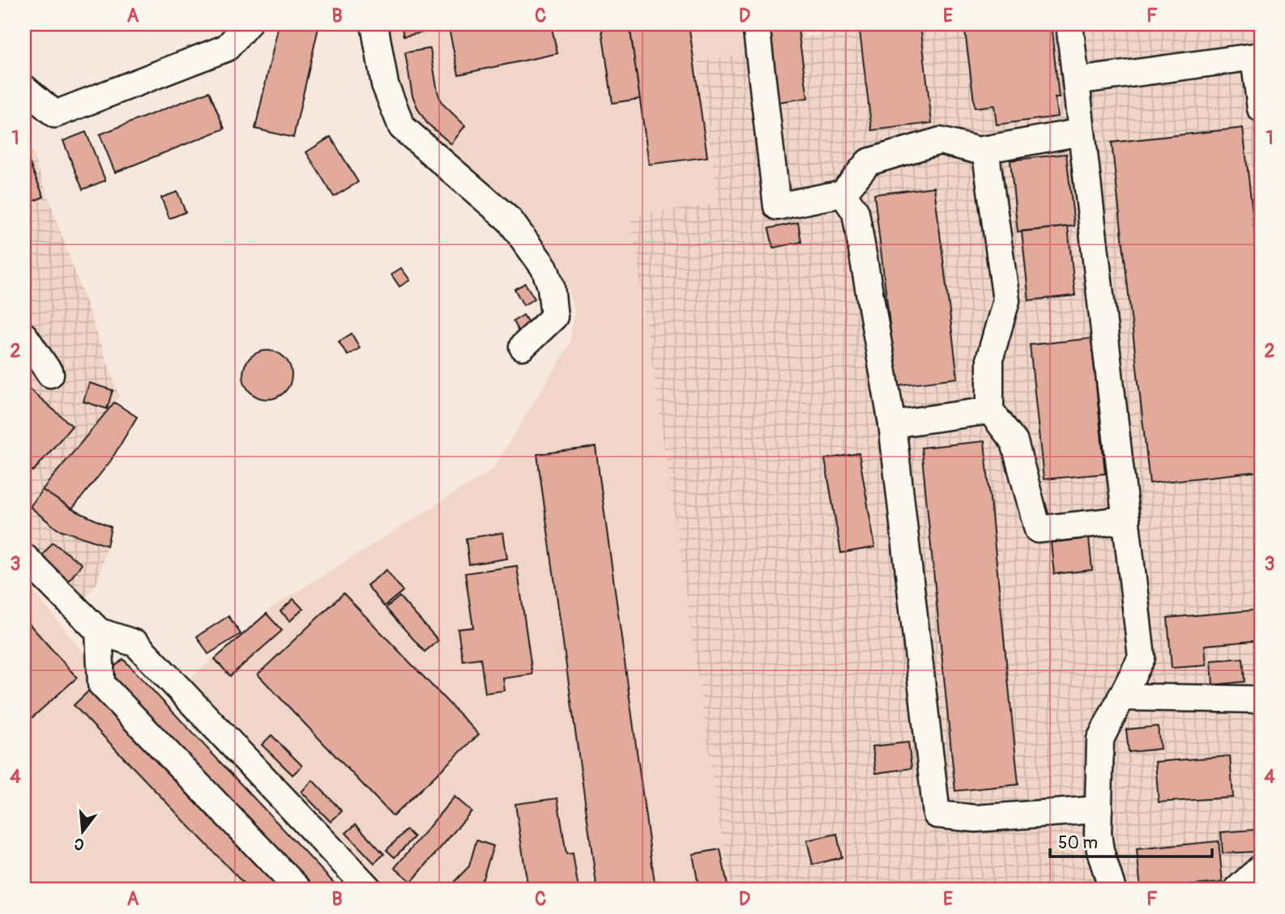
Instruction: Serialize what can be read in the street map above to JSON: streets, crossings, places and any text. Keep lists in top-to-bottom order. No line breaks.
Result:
{"scale_bar":"50 m","north":"bottom","grid":{"columns":["A","B","C","D","E","F"],"rows":["1","2","3","4"]}}
